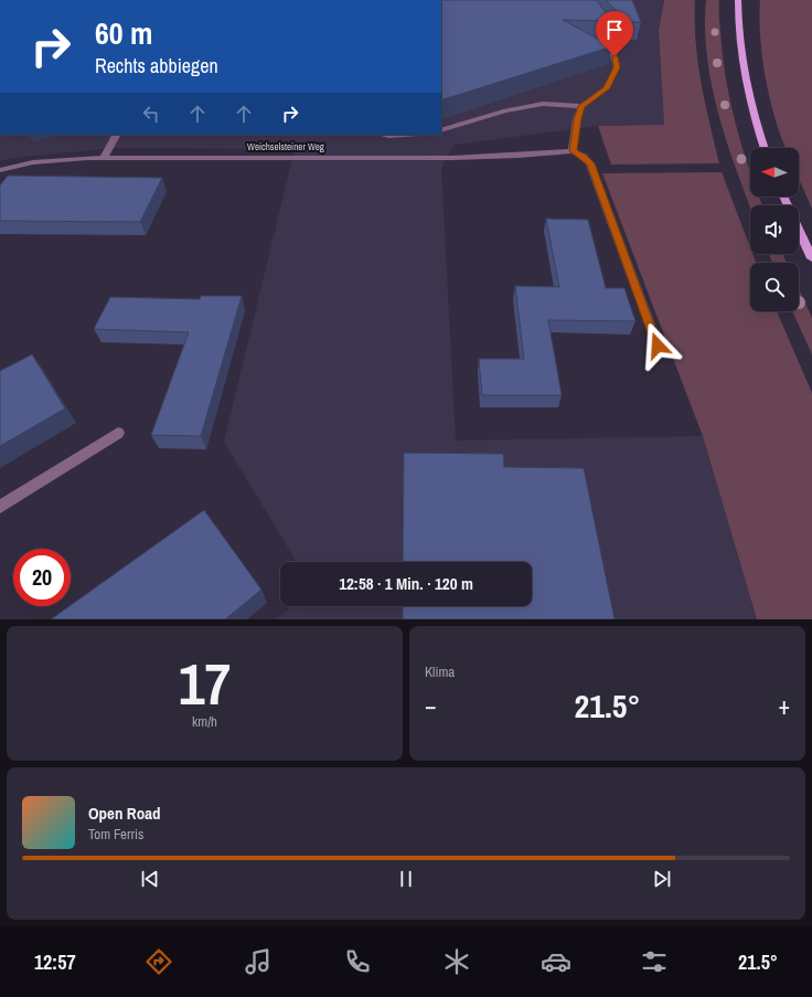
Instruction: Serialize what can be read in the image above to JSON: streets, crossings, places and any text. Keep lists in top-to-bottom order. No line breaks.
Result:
{"streets":{"street":["Weichselsteiner Weg"]},"north":"left","page":{"turn":["60 m","Rechts abbiegen"],"limit":"20","trip":"12:58 · 1 Min. · 120 m","tile":[["17","km/h"],"Klima"],"heat":["−","21.5°","+"],"song":["Open Road","Tom Ferris"],"tabs":["12:57","21.5°"]}}
